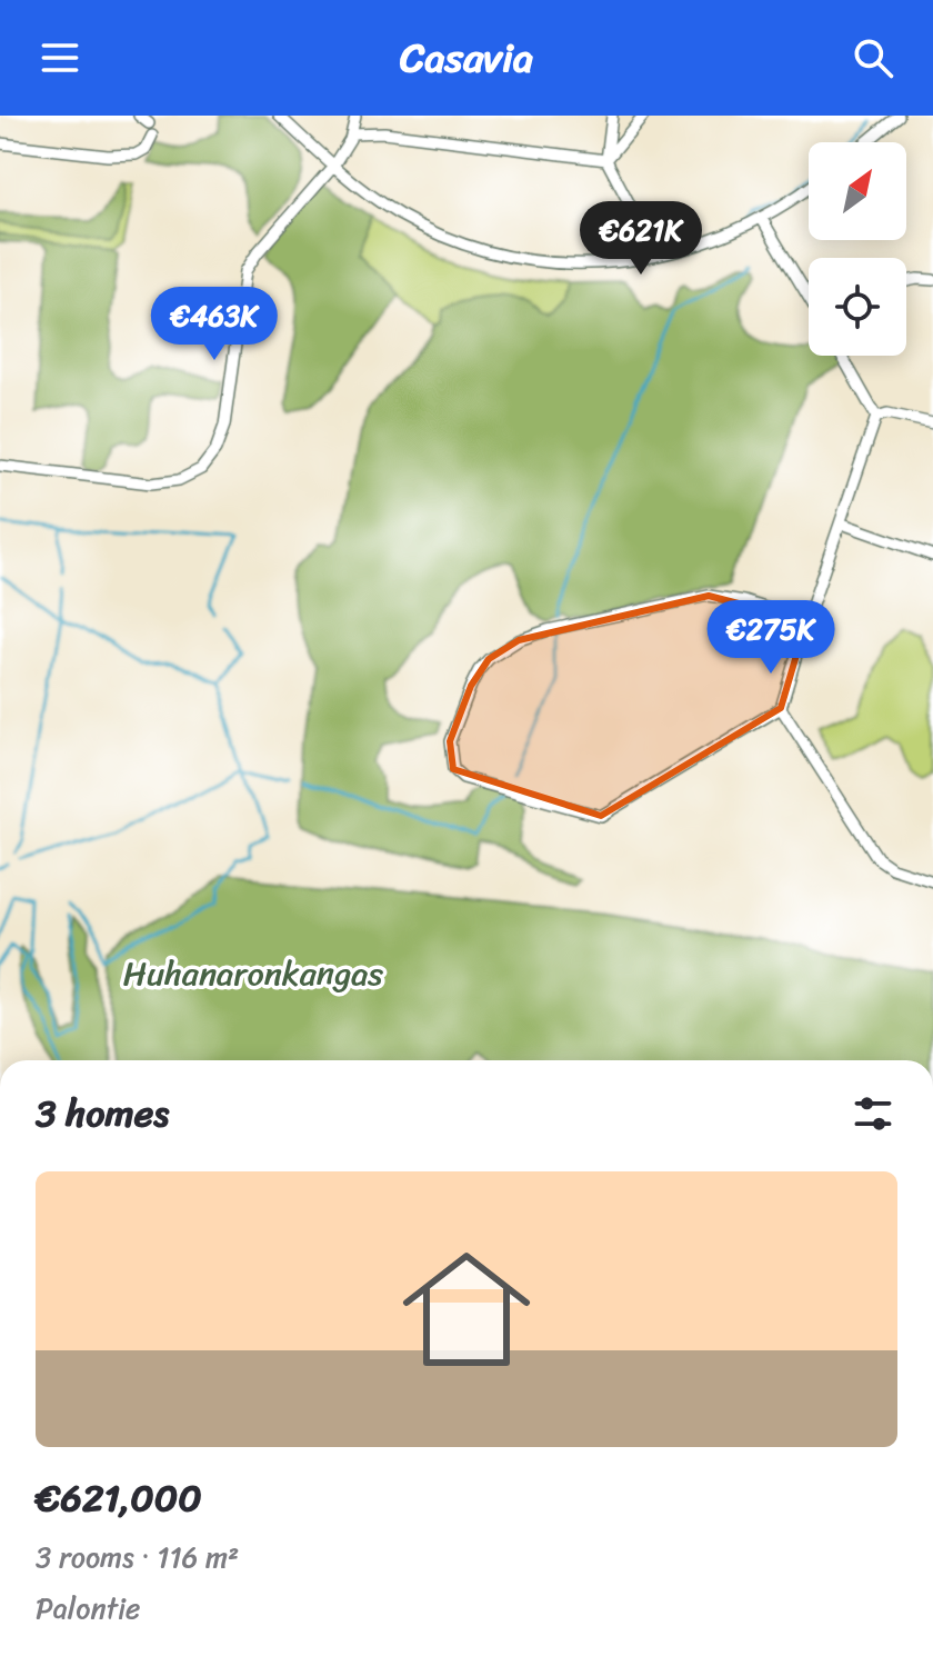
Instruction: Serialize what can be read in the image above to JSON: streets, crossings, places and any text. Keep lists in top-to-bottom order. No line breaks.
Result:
{"parks":["Huhanaronkangas"],"north":"top right","page":{"header":"Casavia","price":["€621K","€463K","€275K"],"heading":"3 homes","list":[{"name":"€621,000","note":"3 rooms · 116 m² · Palontie"}]}}
